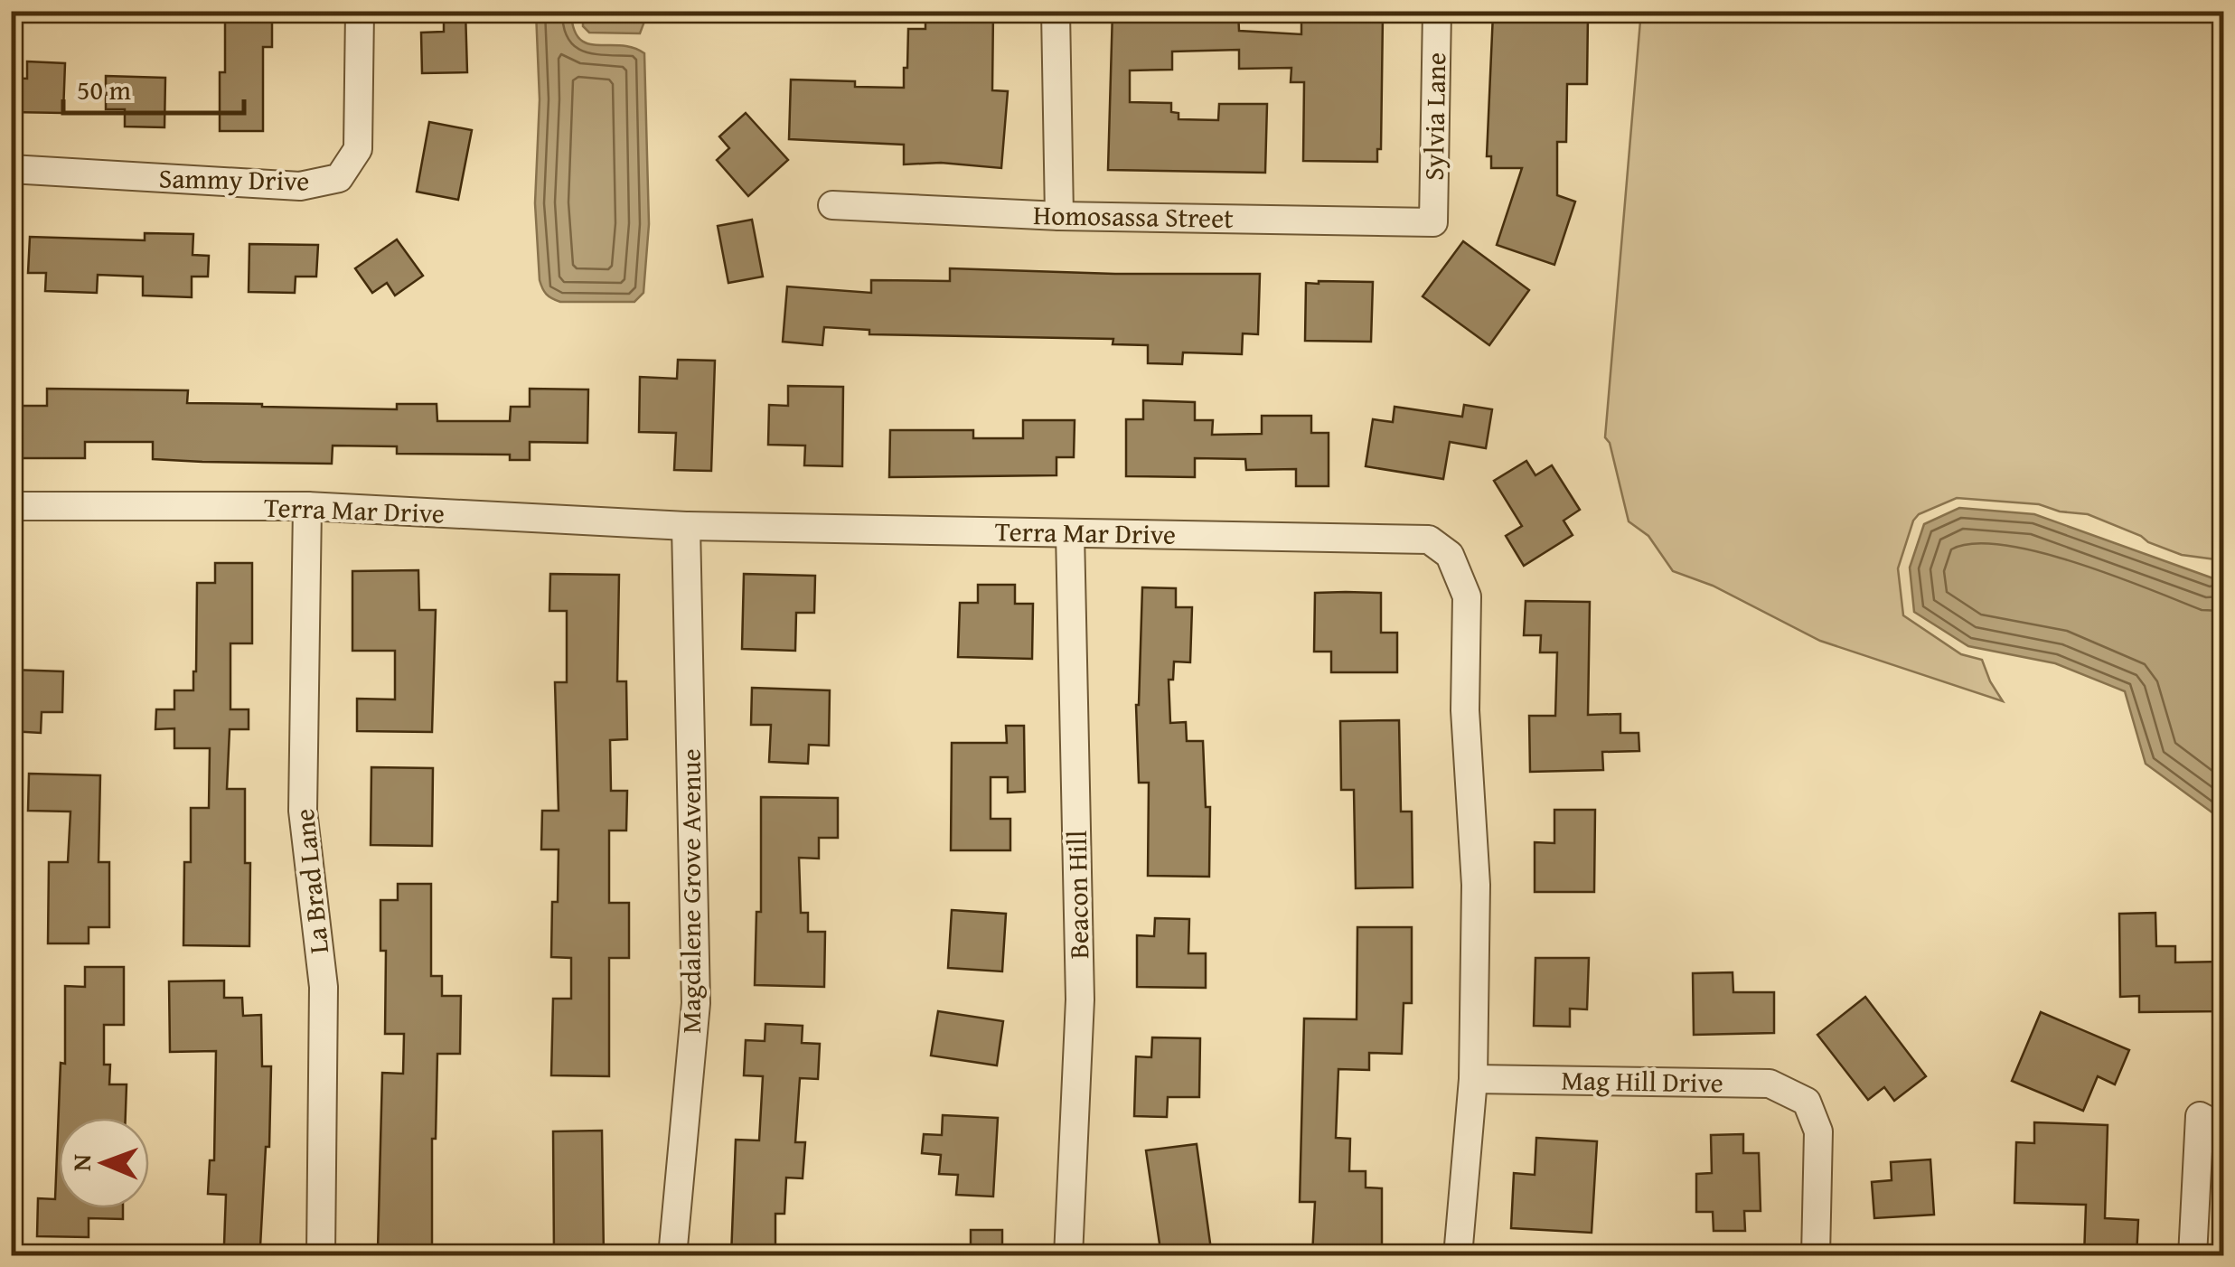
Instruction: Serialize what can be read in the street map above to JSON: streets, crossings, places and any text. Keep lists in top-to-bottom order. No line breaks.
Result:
{"streets":{"street":["Sylvia Lane","Sammy Drive","Homosassa Street","Terra Mar Drive","La Brad Lane","Magdalene Grove Avenue","Beacon Hill","Mag Hill Drive"]},"crossings":[["Sylvia Lane","Homosassa Street"],["Terra Mar Drive","La Brad Lane"],["Terra Mar Drive","Magdalene Grove Avenue"],["Terra Mar Drive","Beacon Hill"],["Terra Mar Drive","Mag Hill Drive"]],"scale_bar":"50 m","north":"left"}
